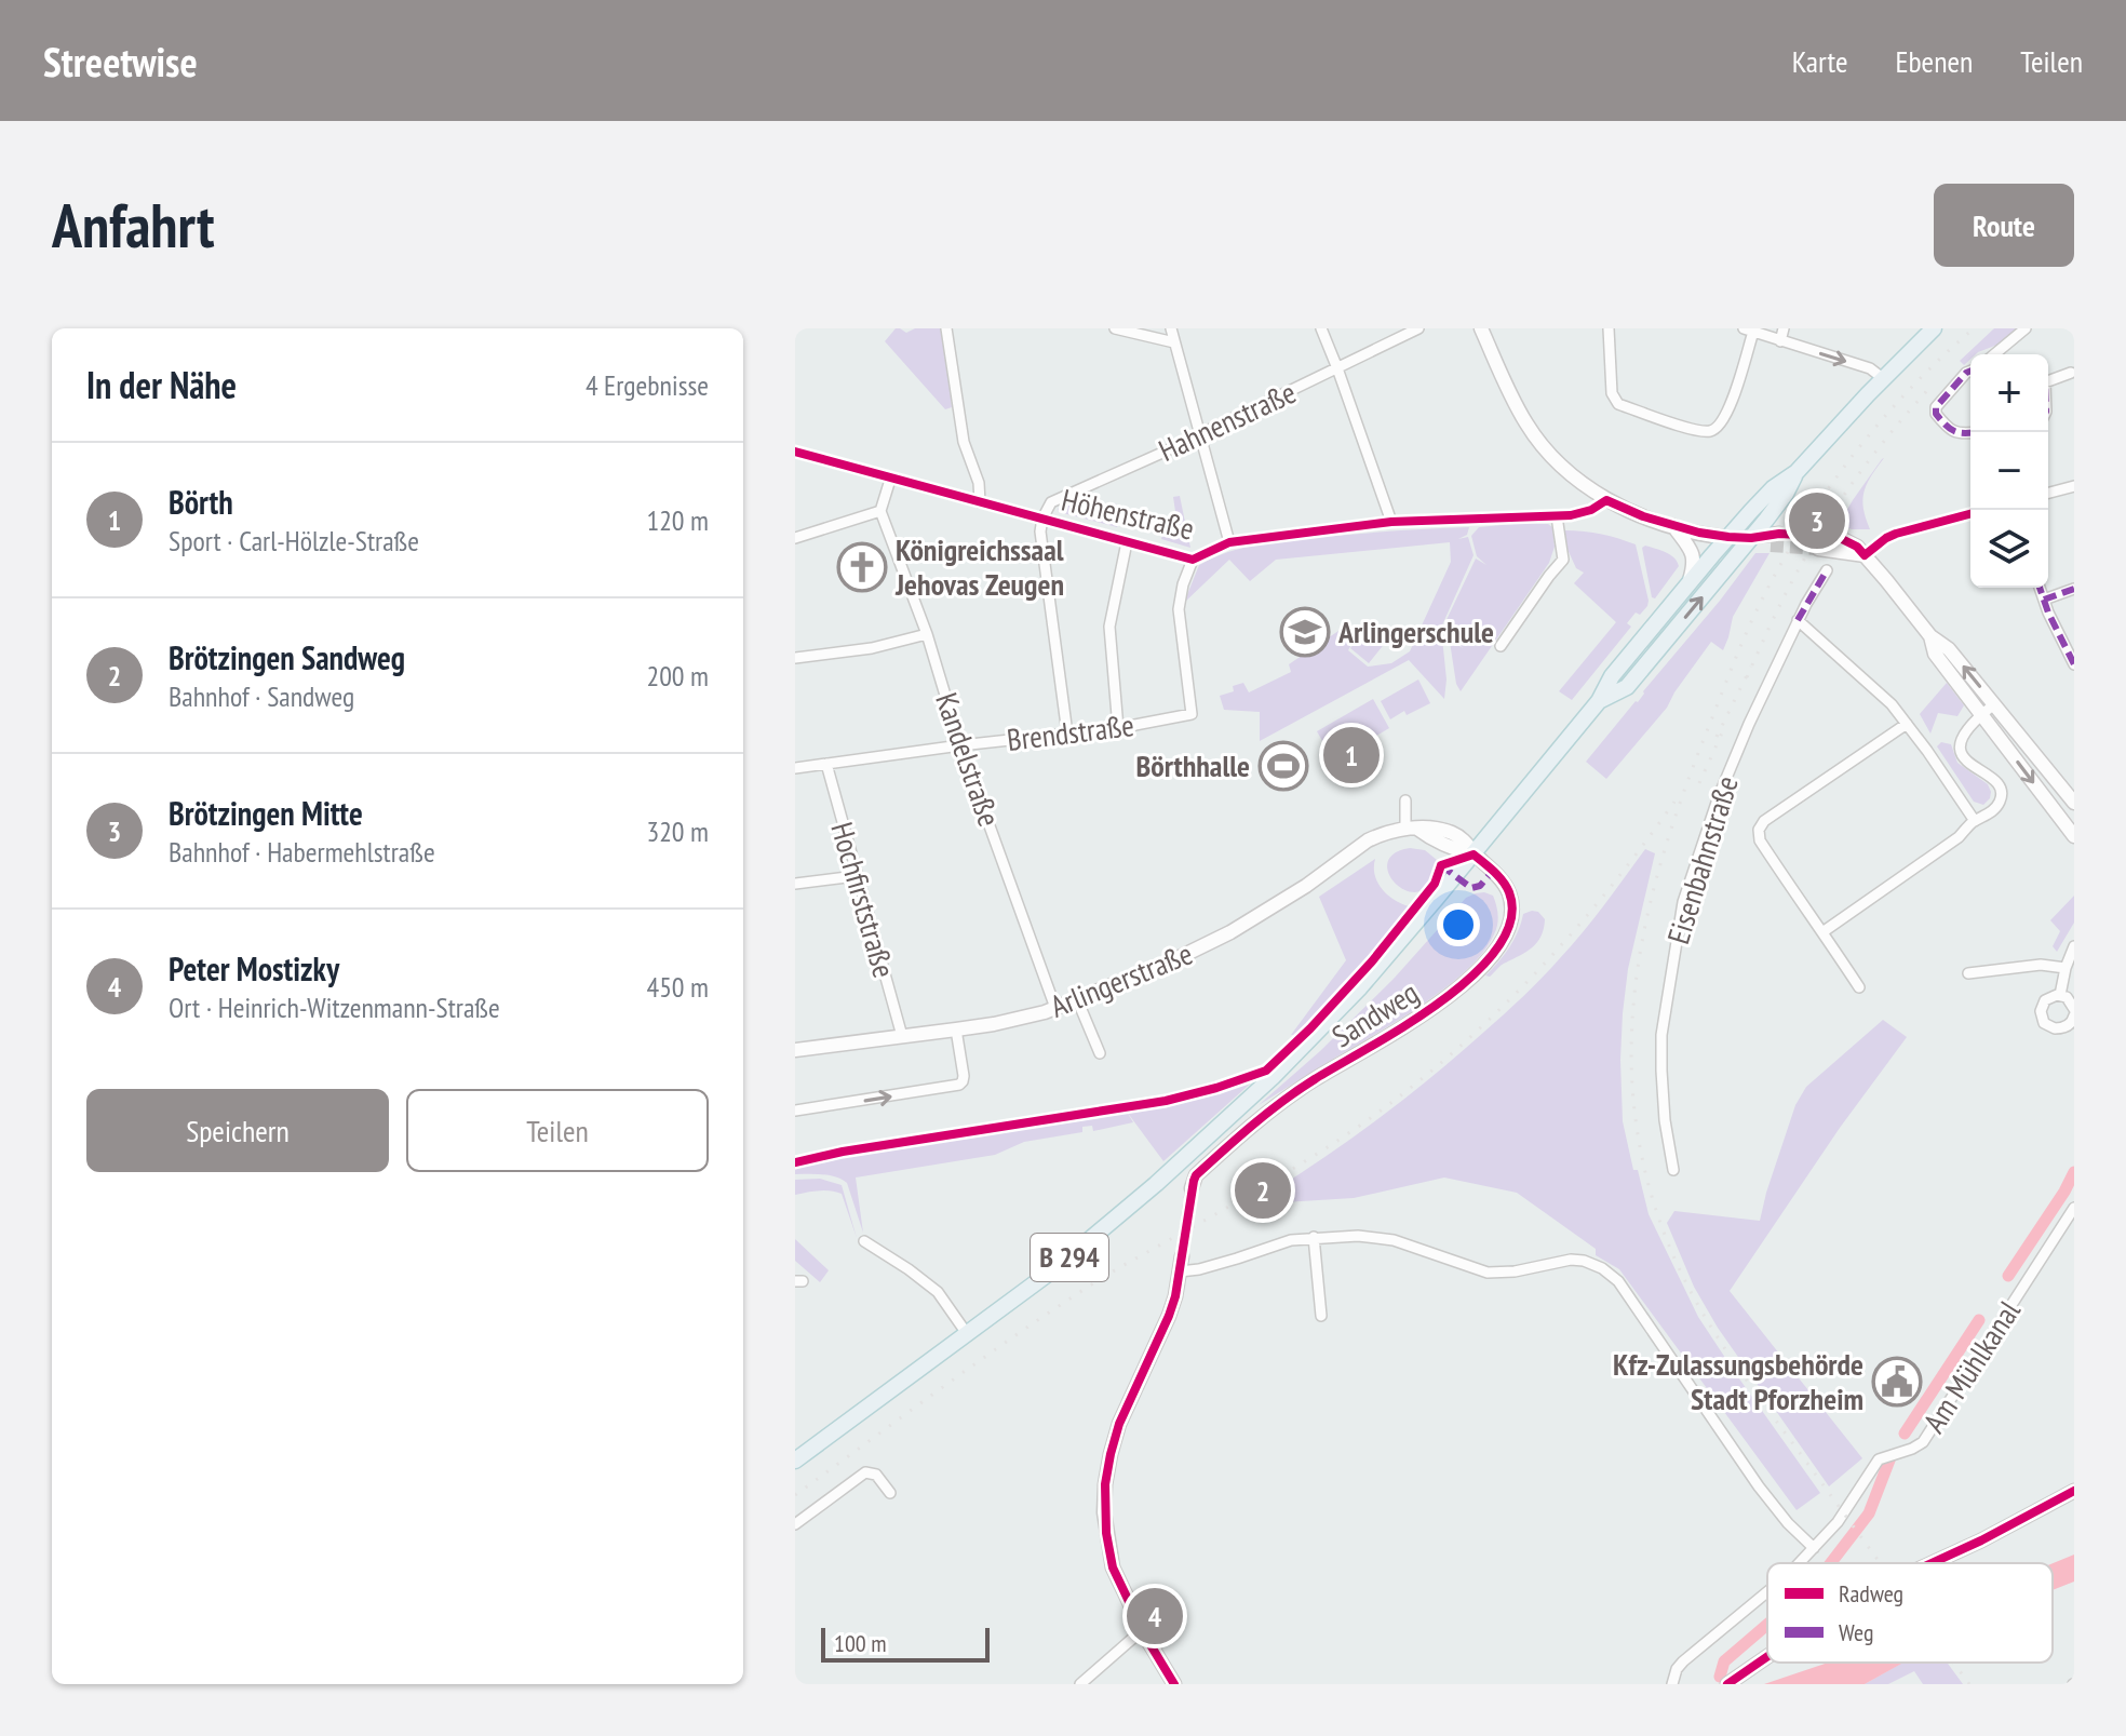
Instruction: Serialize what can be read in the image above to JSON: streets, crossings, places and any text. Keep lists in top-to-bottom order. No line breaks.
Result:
{"streets":{"main road":["Arlingerstraße","Sandweg","B 294"],"street":["Hahnenstraße","Höhenstraße","Brendstraße","Kandelstraße","Eisenbahnstraße","Hochfirststraße","Am Mühlkanal"]},"crossings":[["Hahnenstraße","Höhenstraße"],["Höhenstraße","Brendstraße"],["Brendstraße","Kandelstraße"],["Brendstraße","Hochfirststraße"],["Kandelstraße","Arlingerstraße"],["Hochfirststraße","Arlingerstraße"],["Sandweg","B 294"]],"places":{"church":["Königreichssaal Jehovas Zeugen"],"school or university":["Arlingerschule"],"sports":["Börthhalle"],"public building":["Kfz-Zulassungsbehörde Stadt Pforzheim"]},"legend":["Radweg","Weg"],"scale_bar":"100 m","page":{"header":"Streetwise","nav":["Karte","Ebenen","Teilen"],"buttons":["Route",["Speichern","Teilen"]],"title":"Anfahrt","heading":["In der Nähe","4 Ergebnisse"],"map_buttons":["+","−"],"list":[{"mark":"1","name":"Börth","note":"Sport · Carl-Hölzle-Straße","value":"120 m"},{"mark":"2","name":"Brötzingen Sandweg","note":"Bahnhof · Sandweg","value":"200 m"},{"mark":"3","name":"Brötzingen Mitte","note":"Bahnhof · Habermehlstraße","value":"320 m"},{"mark":"4","name":"Peter Mostizky","note":"Ort · Heinrich-Witzenmann-Straße","value":"450 m"}],"pins":["3","1","2","4"],"scale":"100 m"}}
